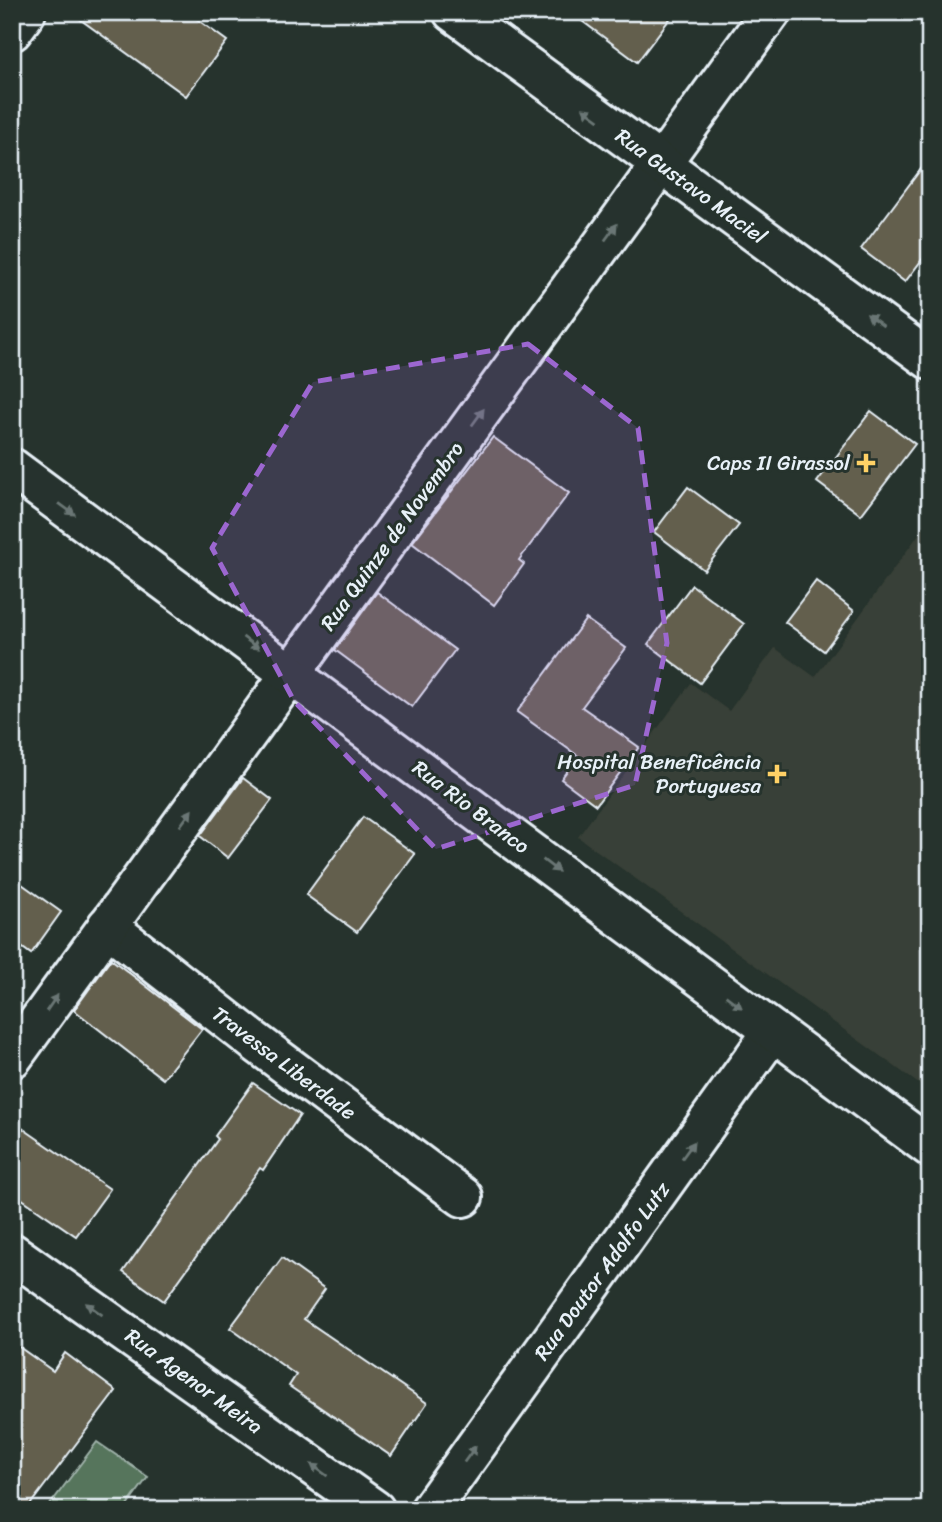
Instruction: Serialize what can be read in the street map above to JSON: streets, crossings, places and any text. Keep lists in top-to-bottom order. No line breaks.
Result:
{"streets":{"street":["Rua Gustavo Maciel","Rua Quinze de Novembro","Rua Rio Branco","Travessa Liberdade","Rua Doutor Adolfo Lutz","Rua Agenor Meira"]},"crossings":[["Rua Gustavo Maciel","Rua Quinze de Novembro"],["Rua Quinze de Novembro","Rua Rio Branco"],["Rua Quinze de Novembro","Travessa Liberdade"],["Rua Rio Branco","Rua Doutor Adolfo Lutz"]],"one_way":["Rua Gustavo Maciel","Rua Quinze de Novembro","Rua Rio Branco","Rua Doutor Adolfo Lutz","Rua Agenor Meira"],"places":{"health":["Caps II Girassol","Hospital Beneficência Portuguesa"]}}
